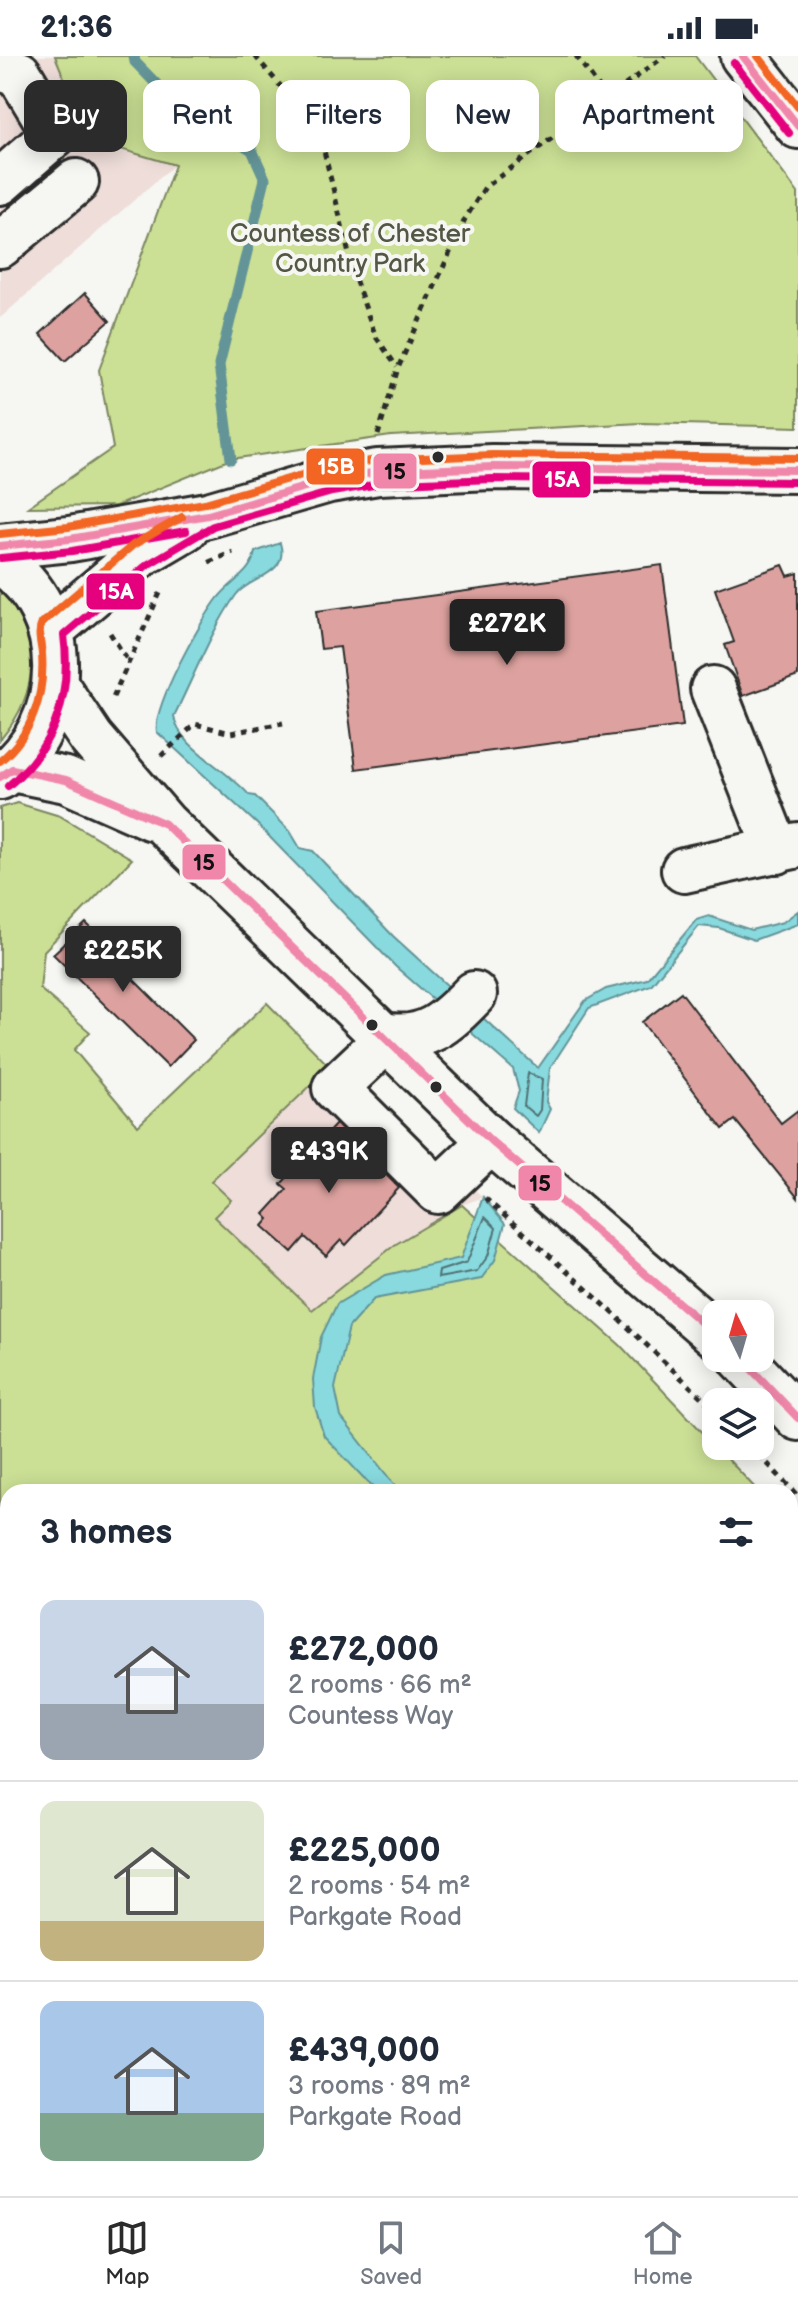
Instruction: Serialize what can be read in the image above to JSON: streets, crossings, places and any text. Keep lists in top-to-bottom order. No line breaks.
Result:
{"parks":["Countess of Chester Country Park"],"lines":["transit line 15","transit line 15B","transit line 15A"],"north":"top","page":{"status":"21:36","chip":["Buy","Rent","Filters","New","Apartment"],"price":["£272K","£225K","£439K"],"heading":"3 homes","list":[{"name":"£272,000","note":"2 rooms · 66 m² · Countess Way"},{"name":"£225,000","note":"2 rooms · 54 m² · Parkgate Road"},{"name":"£439,000","note":"3 rooms · 89 m² · Parkgate Road"}],"tabs":["Map","Saved","Home"]}}
